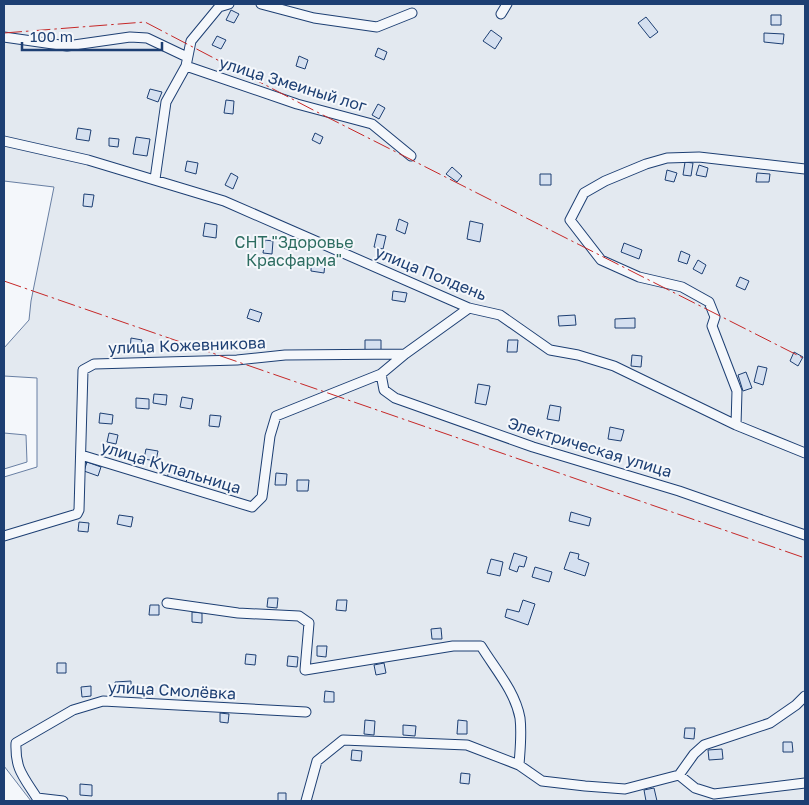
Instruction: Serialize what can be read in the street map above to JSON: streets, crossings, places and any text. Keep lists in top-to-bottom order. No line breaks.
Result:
{"streets":{"street":["улица Змеиный лог","улица Полдень","улица Кожевникова","Электрическая улица","улица Купальница","улица Смолёвка"]},"crossings":[["улица Кожевникова","улица Купальница"],["Электрическая улица","улица Купальница"]],"parks":["СНТ \"Здоровье Красфарма\""],"scale_bar":"100 m"}
